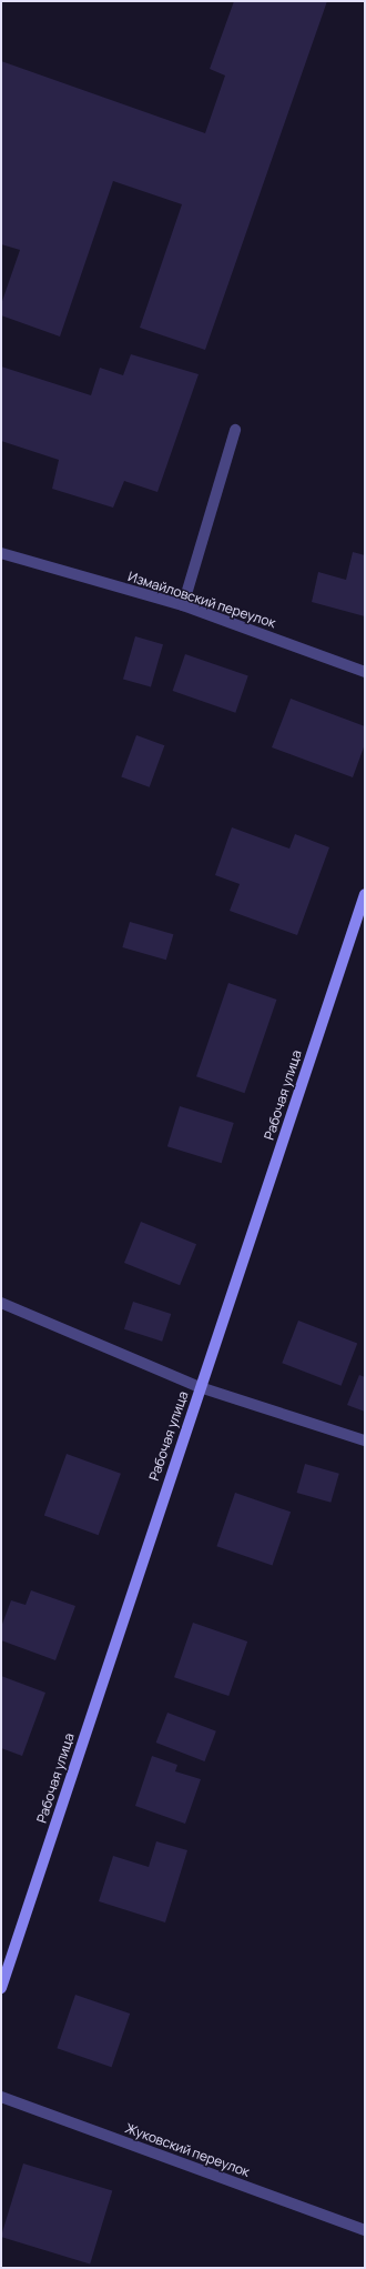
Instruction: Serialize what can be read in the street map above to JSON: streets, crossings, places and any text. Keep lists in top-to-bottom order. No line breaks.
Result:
{"streets":{"main road":["Рабочая улица"],"street":["Измайловский переулок","Жуковский переулок"]}}
